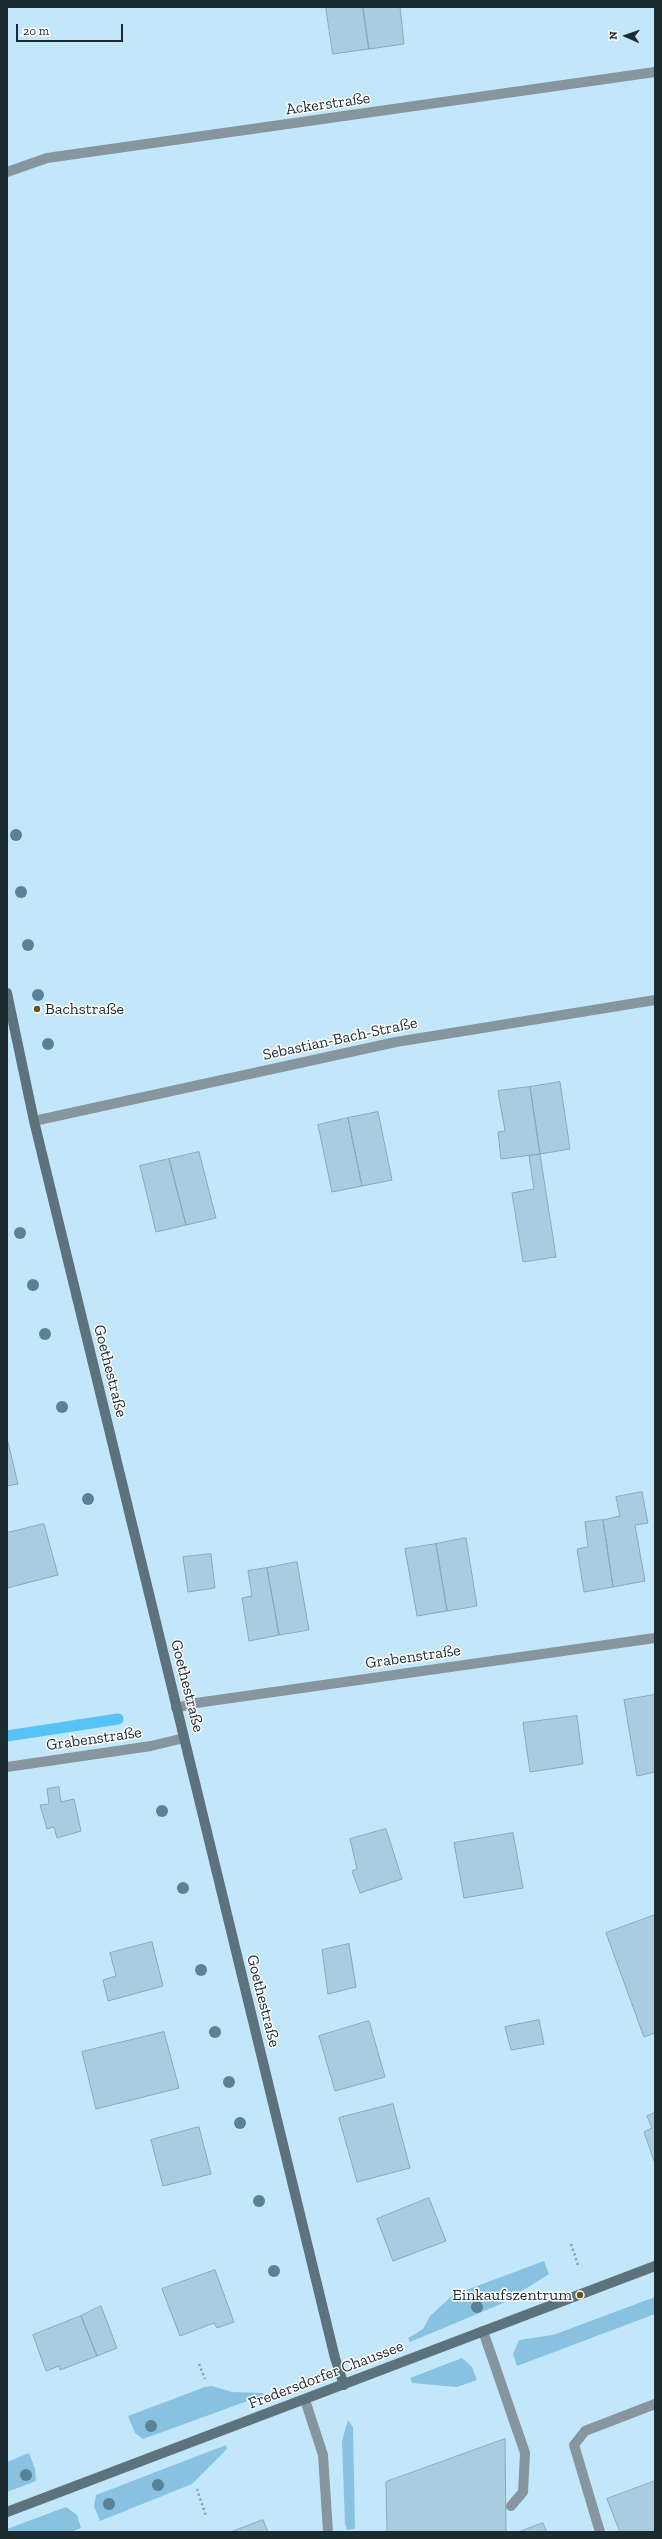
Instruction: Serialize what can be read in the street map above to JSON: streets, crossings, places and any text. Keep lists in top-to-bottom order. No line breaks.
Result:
{"streets":{"street":["Ackerstraße","Sebastian-Bach-Straße","Goethestraße","Grabenstraße","Fredersdorfer Chaussee"]},"crossings":[["Sebastian-Bach-Straße","Goethestraße"],["Goethestraße","Grabenstraße"],["Goethestraße","Fredersdorfer Chaussee"]],"places":["Bachstraße","Einkaufszentrum"],"scale_bar":"20 m","north":"left"}
